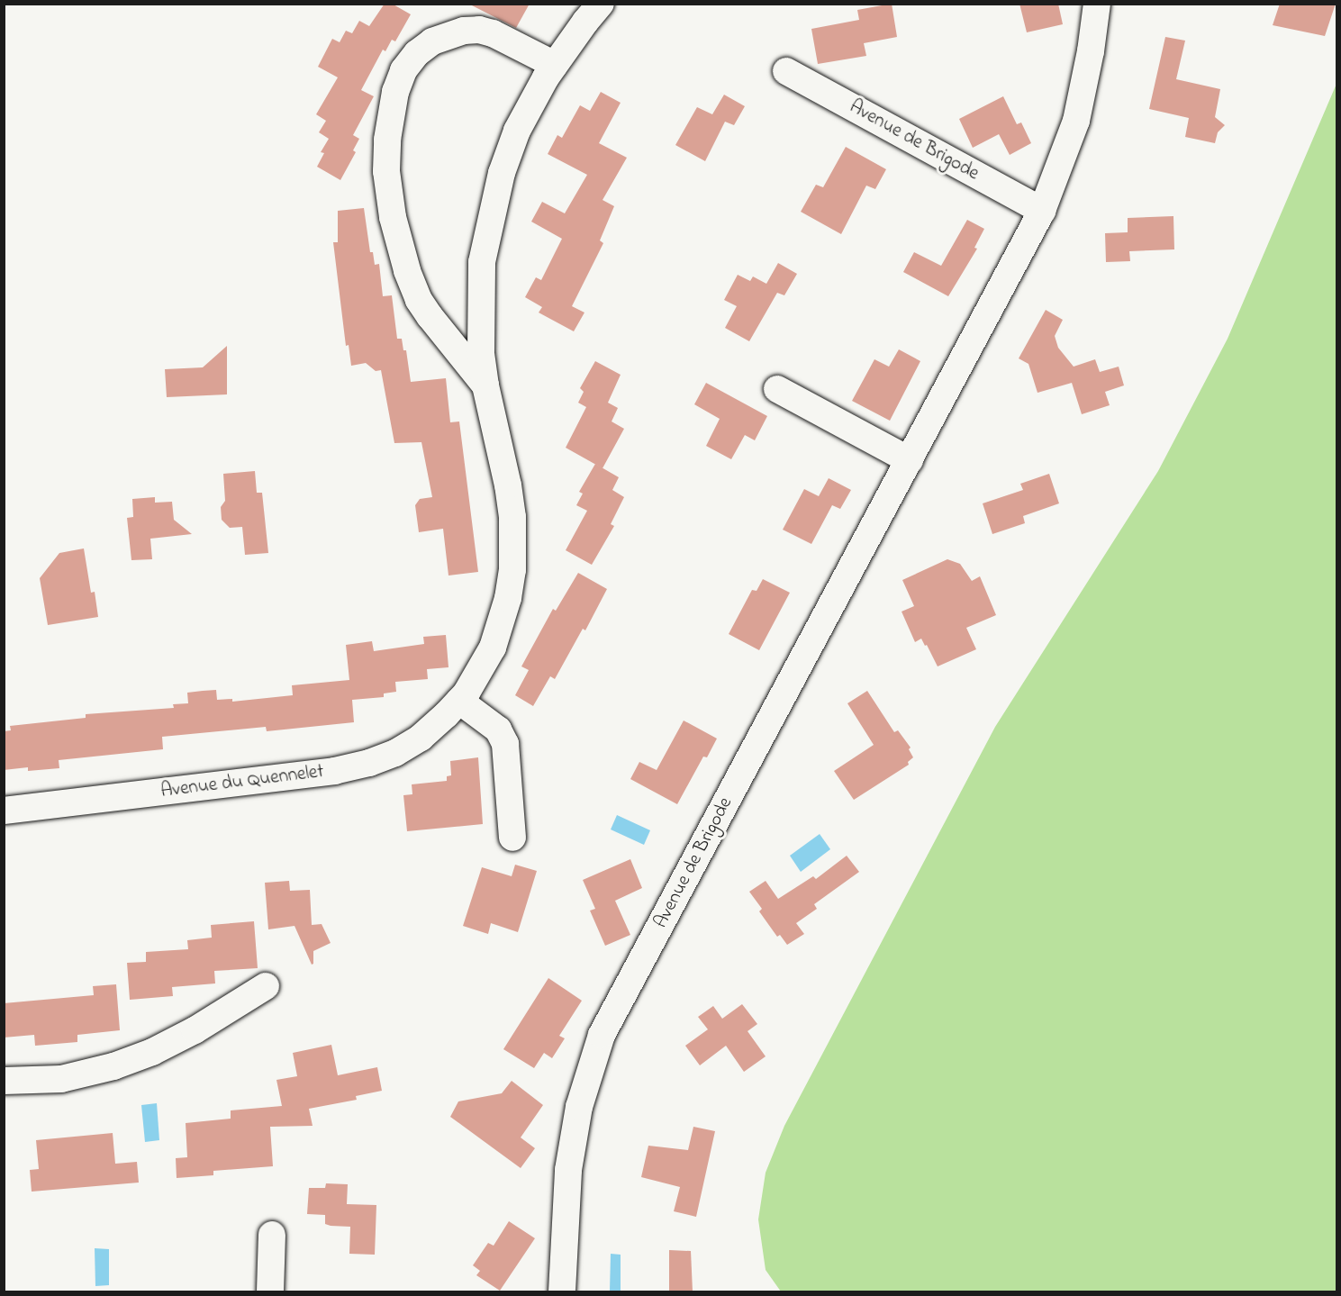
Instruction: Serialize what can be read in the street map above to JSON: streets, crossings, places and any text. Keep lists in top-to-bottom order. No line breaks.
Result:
{"streets":{"street":["Avenue de Brigode","Avenue du Quennelet"]}}
